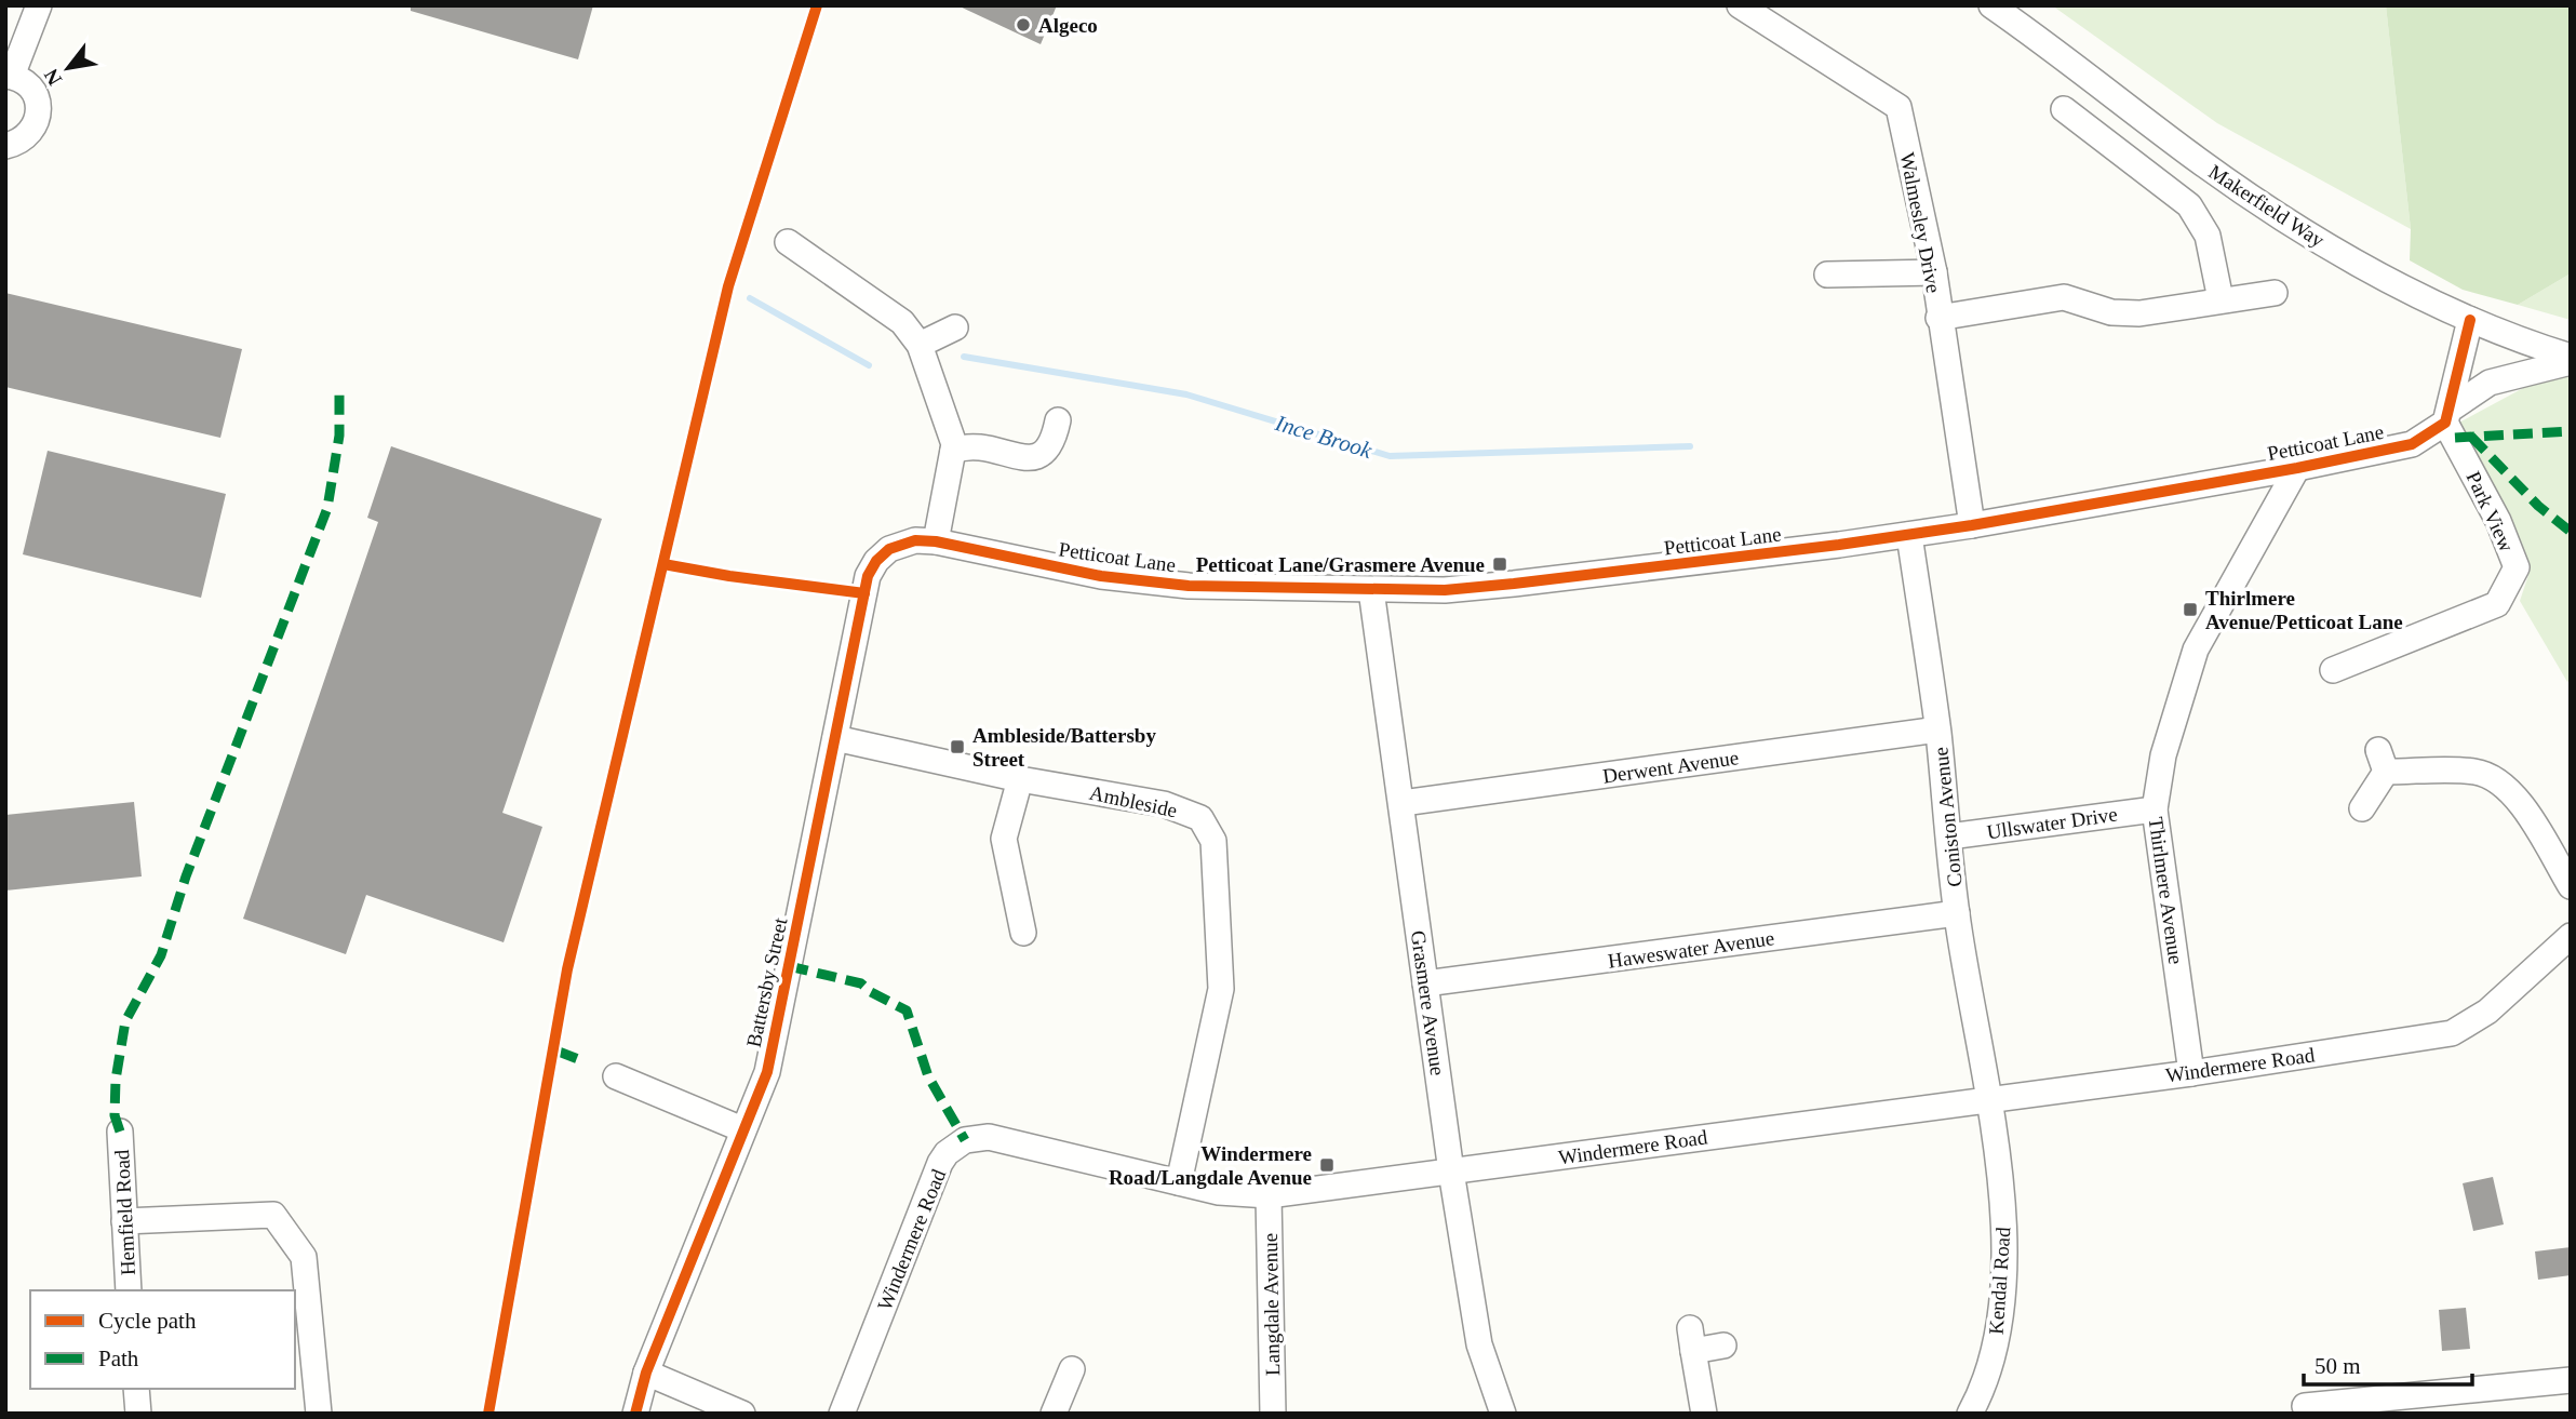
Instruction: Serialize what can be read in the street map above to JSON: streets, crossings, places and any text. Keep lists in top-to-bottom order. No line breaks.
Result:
{"streets":{"street":["Makerfield Way","Walmesley Drive","Petticoat Lane","Park View","Derwent Avenue","Ambleside","Coniston Avenue","Ullswater Drive","Thirlmere Avenue","Haweswater Avenue","Battersby Street","Grasmere Avenue","Windermere Road","Hemfield Road","Kendal Road","Langdale Avenue"]},"crossings":[["Walmesley Drive","Petticoat Lane"],["Petticoat Lane","Park View"],["Petticoat Lane","Coniston Avenue"],["Petticoat Lane","Thirlmere Avenue"],["Petticoat Lane","Battersby Street"],["Petticoat Lane","Grasmere Avenue"],["Derwent Avenue","Coniston Avenue"],["Derwent Avenue","Grasmere Avenue"],["Ambleside","Battersby Street"],["Ambleside","Windermere Road"],["Coniston Avenue","Ullswater Drive"],["Coniston Avenue","Haweswater Avenue"],["Coniston Avenue","Windermere Road"],["Coniston Avenue","Kendal Road"],["Ullswater Drive","Thirlmere Avenue"],["Thirlmere Avenue","Windermere Road"],["Haweswater Avenue","Grasmere Avenue"],["Grasmere Avenue","Windermere Road"],["Windermere Road","Kendal Road"],["Windermere Road","Langdale Avenue"]],"water":["Ince Brook"],"places":{"other":["Algeco"],"transit":["Petticoat Lane/Grasmere Avenue","Thirlmere Avenue/Petticoat Lane","Ambleside/Battersby Street","Windermere Road/Langdale Avenue"]},"legend":["Cycle path","Path"],"scale_bar":"50 m","north":"bottom left"}
